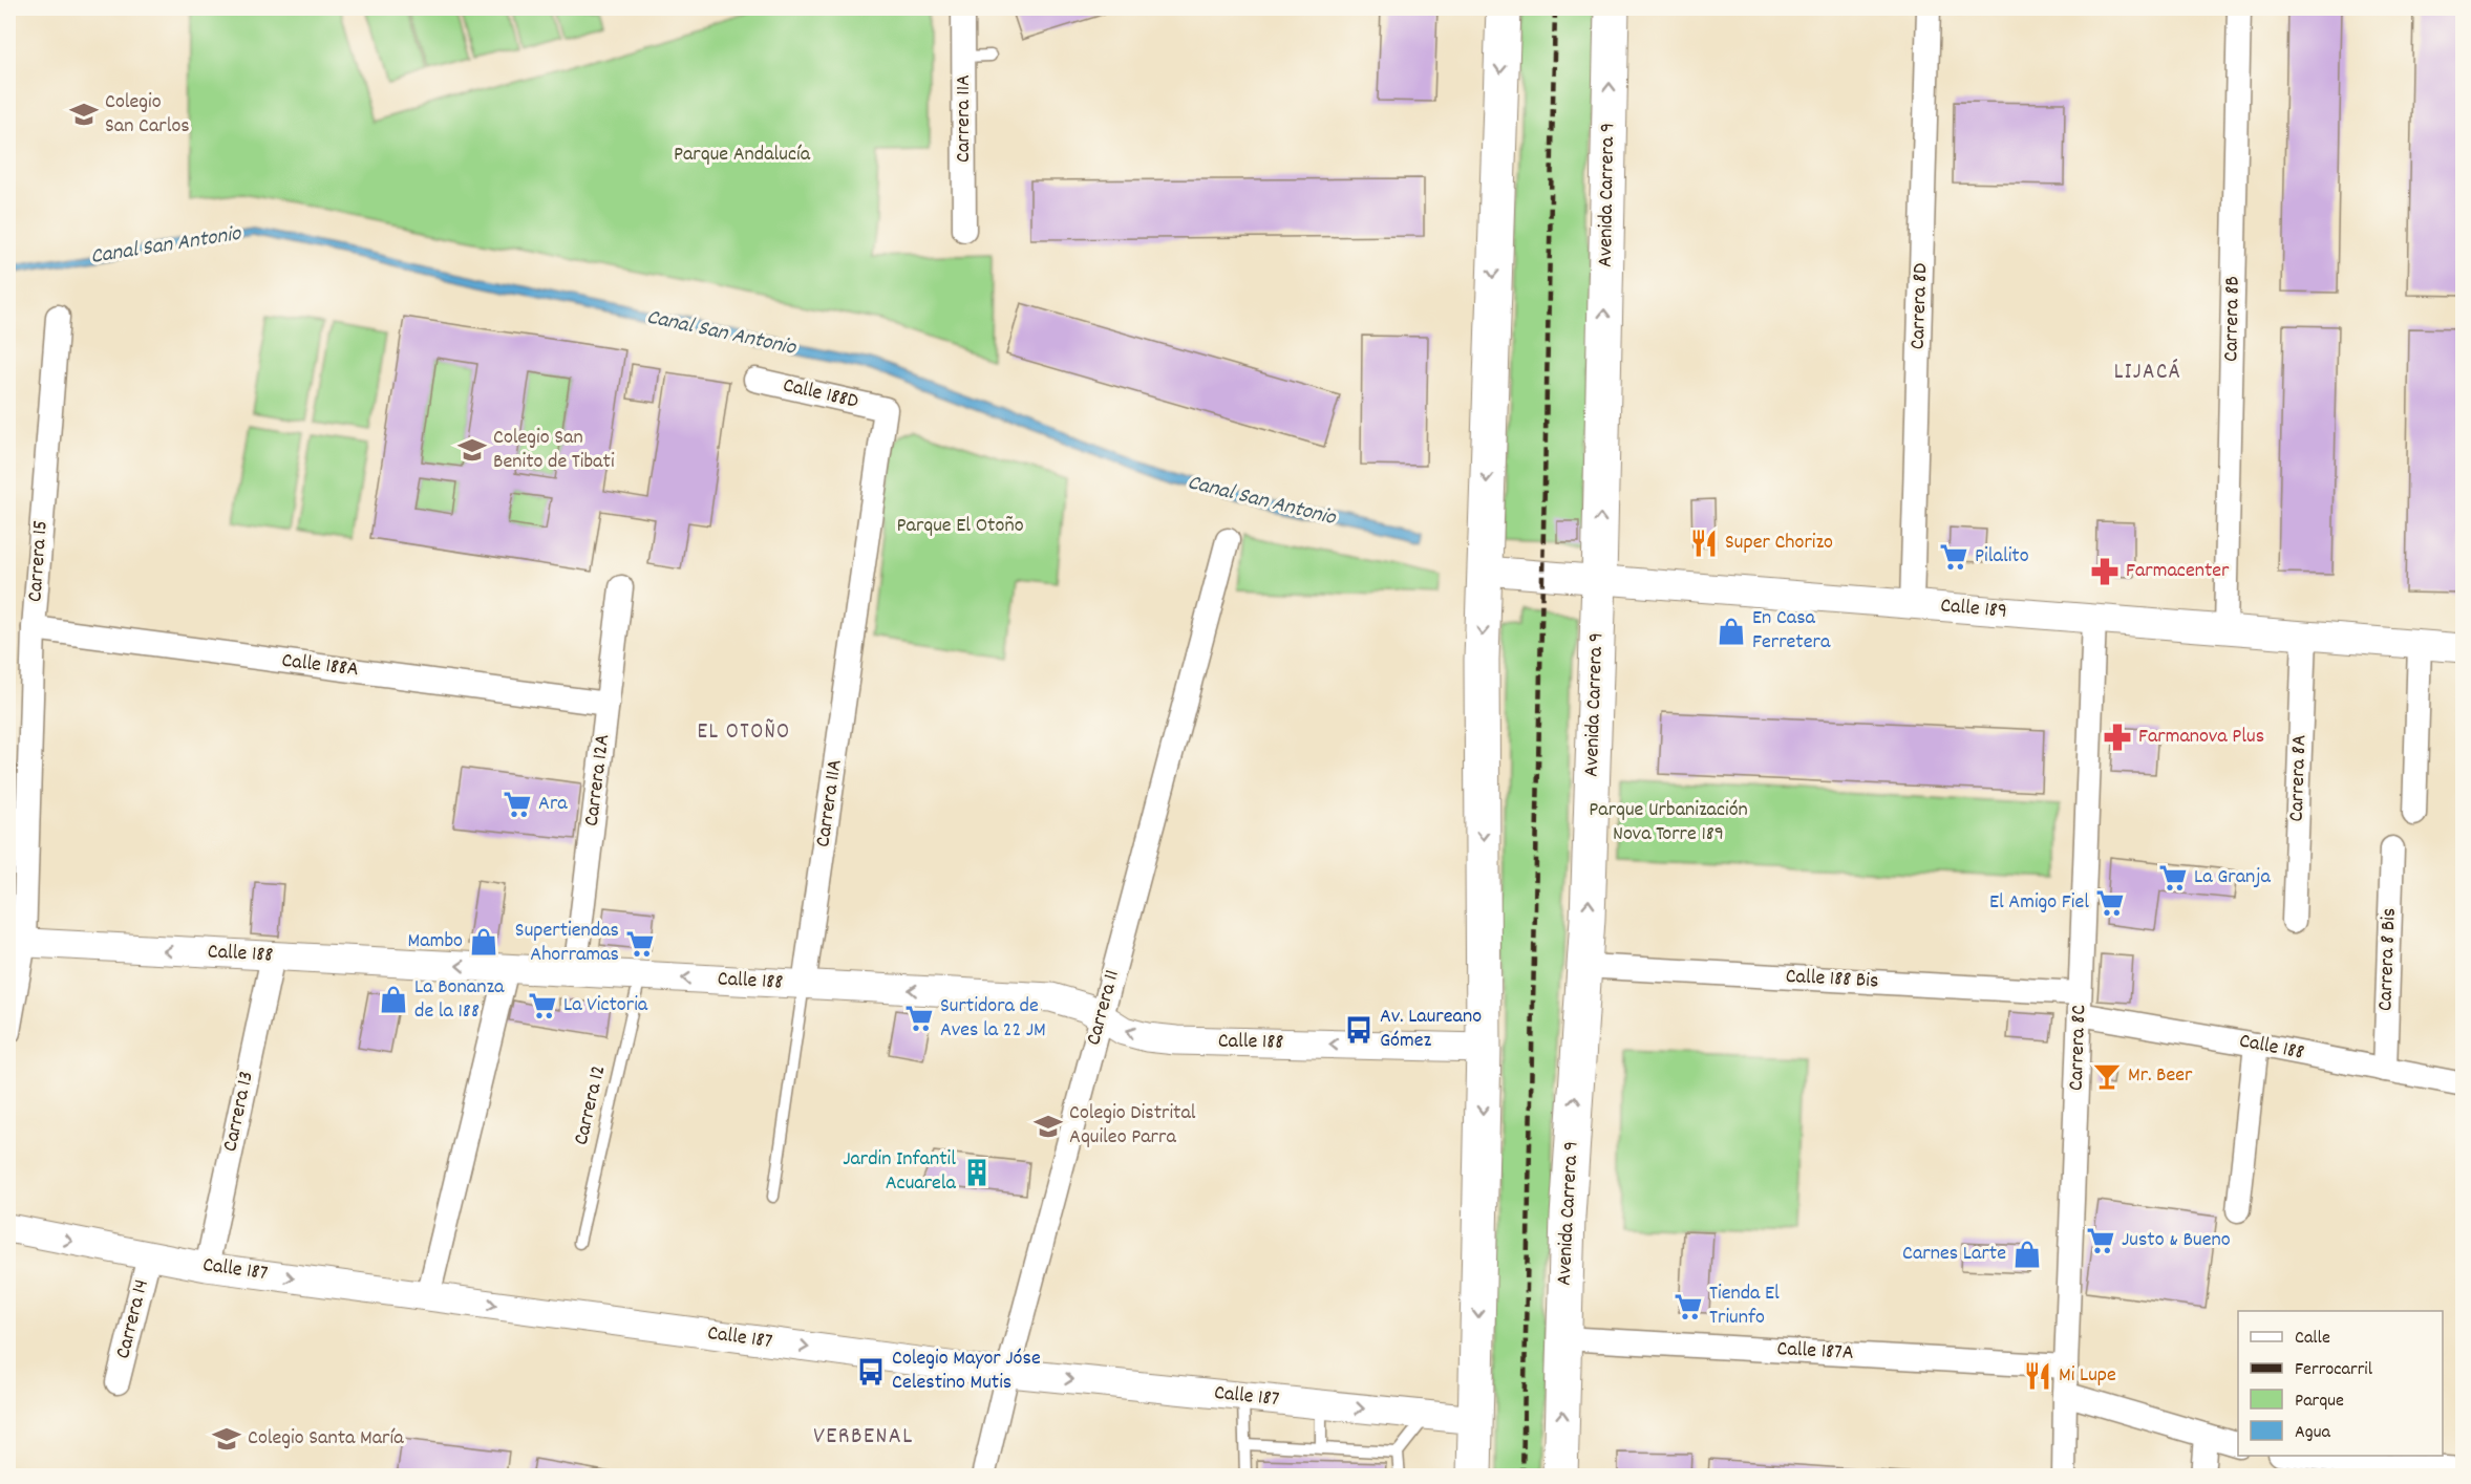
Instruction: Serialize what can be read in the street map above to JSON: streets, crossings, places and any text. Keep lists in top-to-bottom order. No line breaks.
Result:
{"streets":{"main road":["Avenida Carrera 9"],"street":["Carrera 11A","Carrera 8D","Carrera 8B","Calle 188D","Carrera 15","Calle 189","Calle 188A","Carrera 8A","Carrera 12A","Calle 188","Carrera 8 Bis","Calle 188 Bis","Carrera 11","Carrera 8C","Carrera 13","Calle 187","Carrera 14","Calle 187A"],"lane":["Carrera 12"]},"crossings":[["Carrera 11A","Calle 188D"],["Carrera 11A","Calle 188"],["Avenida Carrera 9","Calle 189"],["Avenida Carrera 9","Calle 188 Bis"],["Avenida Carrera 9","Calle 187A"],["Carrera 8D","Calle 189"],["Carrera 8B","Calle 189"],["Carrera 15","Calle 188A"],["Carrera 15","Calle 188"],["Calle 189","Carrera 8A"],["Calle 189","Carrera 8C"],["Calle 188A","Carrera 12A"],["Carrera 12A","Calle 188"],["Calle 188","Carrera 8 Bis"],["Calle 188","Calle 188 Bis"],["Calle 188","Carrera 11"],["Calle 188","Carrera 8C"],["Calle 188","Carrera 12"],["Calle 188","Carrera 13"],["Calle 188 Bis","Carrera 8C"],["Carrera 11","Calle 187"],["Carrera 8C","Calle 187A"],["Carrera 13","Calle 187"],["Calle 187","Carrera 14"]],"one_way":["Calle 188","Calle 187"],"districts":["LIJACÁ","EL OTOÑO","VERBENAL"],"water":["Canal San Antonio"],"parks":["Parque Andalucía","Parque El Otoño","Parque Urbanización Nova Torre 189"],"places":{"school or university":["Colegio San Carlos","Colegio San Benito de Tibati","Colegio Distrital Aquileo Parra","Colegio Santa María"],"restaurant":["Super Chorizo","Mi Lupe"],"supermarket":["Pilalito","Ara","La Granja","El Amigo Fiel","Supertiendas Ahorramas","La Victoria","Surtidora de Aves la 22 JM","Justo & Bueno","Tienda El Triunfo"],"pharmacy":["Farmacenter","Farmanova Plus"],"shop":["En Casa Ferretera","Mambo","La Bonanza de la 188","Carnes Larte"],"bus stop":["Av. Laureano Gómez","Colegio Mayor Jóse Celestino Mutis"],"bar":["Mr. Beer"],"building":["Jardin Infantil Acuarela"]},"legend":["Calle","Ferrocarril","Parque","Agua"]}
